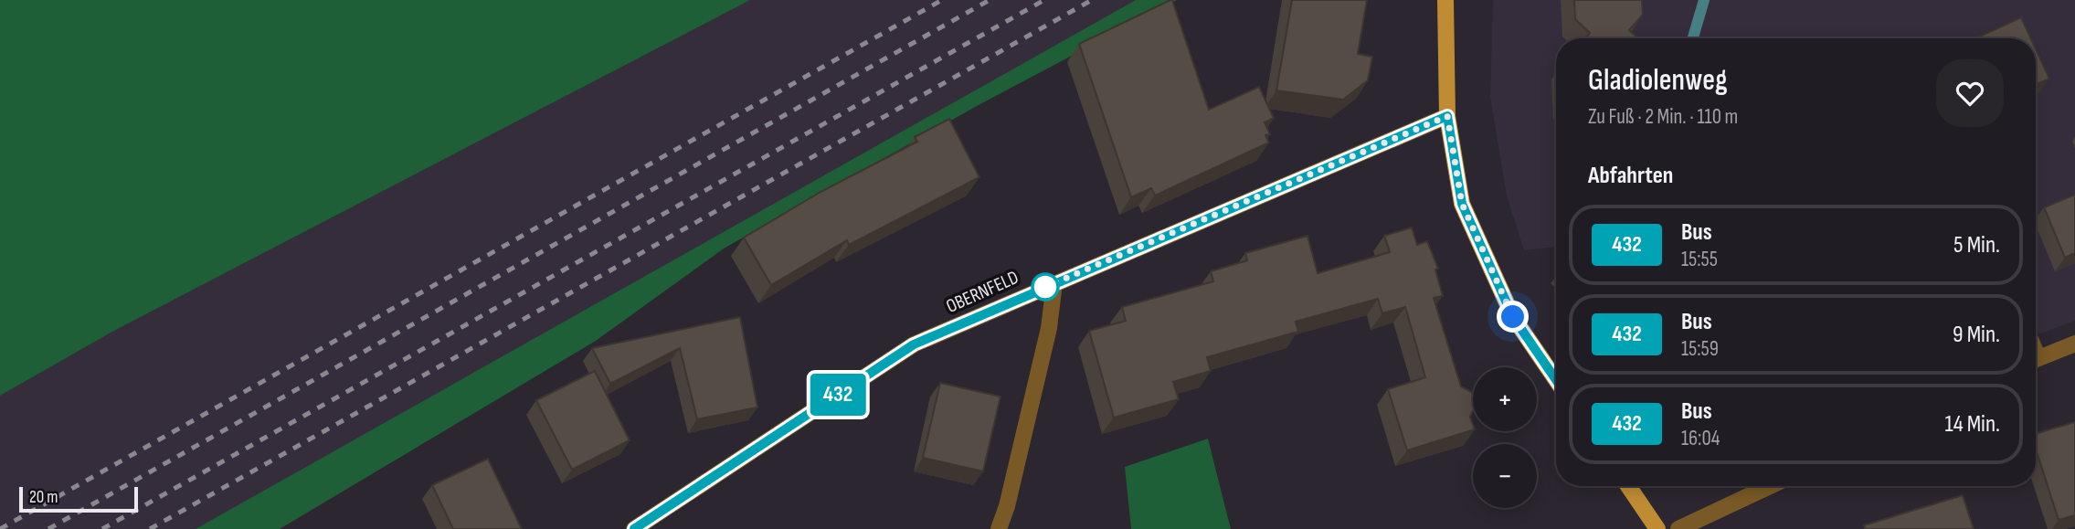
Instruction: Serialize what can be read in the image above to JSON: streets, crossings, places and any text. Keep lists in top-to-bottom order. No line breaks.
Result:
{"streets":{"street":["OBERNFELD"]},"lines":["bus line 432"],"scale_bar":"20 m","page":{"on_map":"432","heading":[["Gladiolenweg","Zu Fuß · 2 Min. · 110 m"],"Abfahrten"],"list":[{"mark":"432","name":"Bus","note":"15:55","value":"5 Min."},{"mark":"432","name":"Bus","note":"15:59","value":"9 Min."},{"mark":"432","name":"Bus","note":"16:04","value":"14 Min."}],"map_buttons":["+","−"],"scale":"20 m"}}
